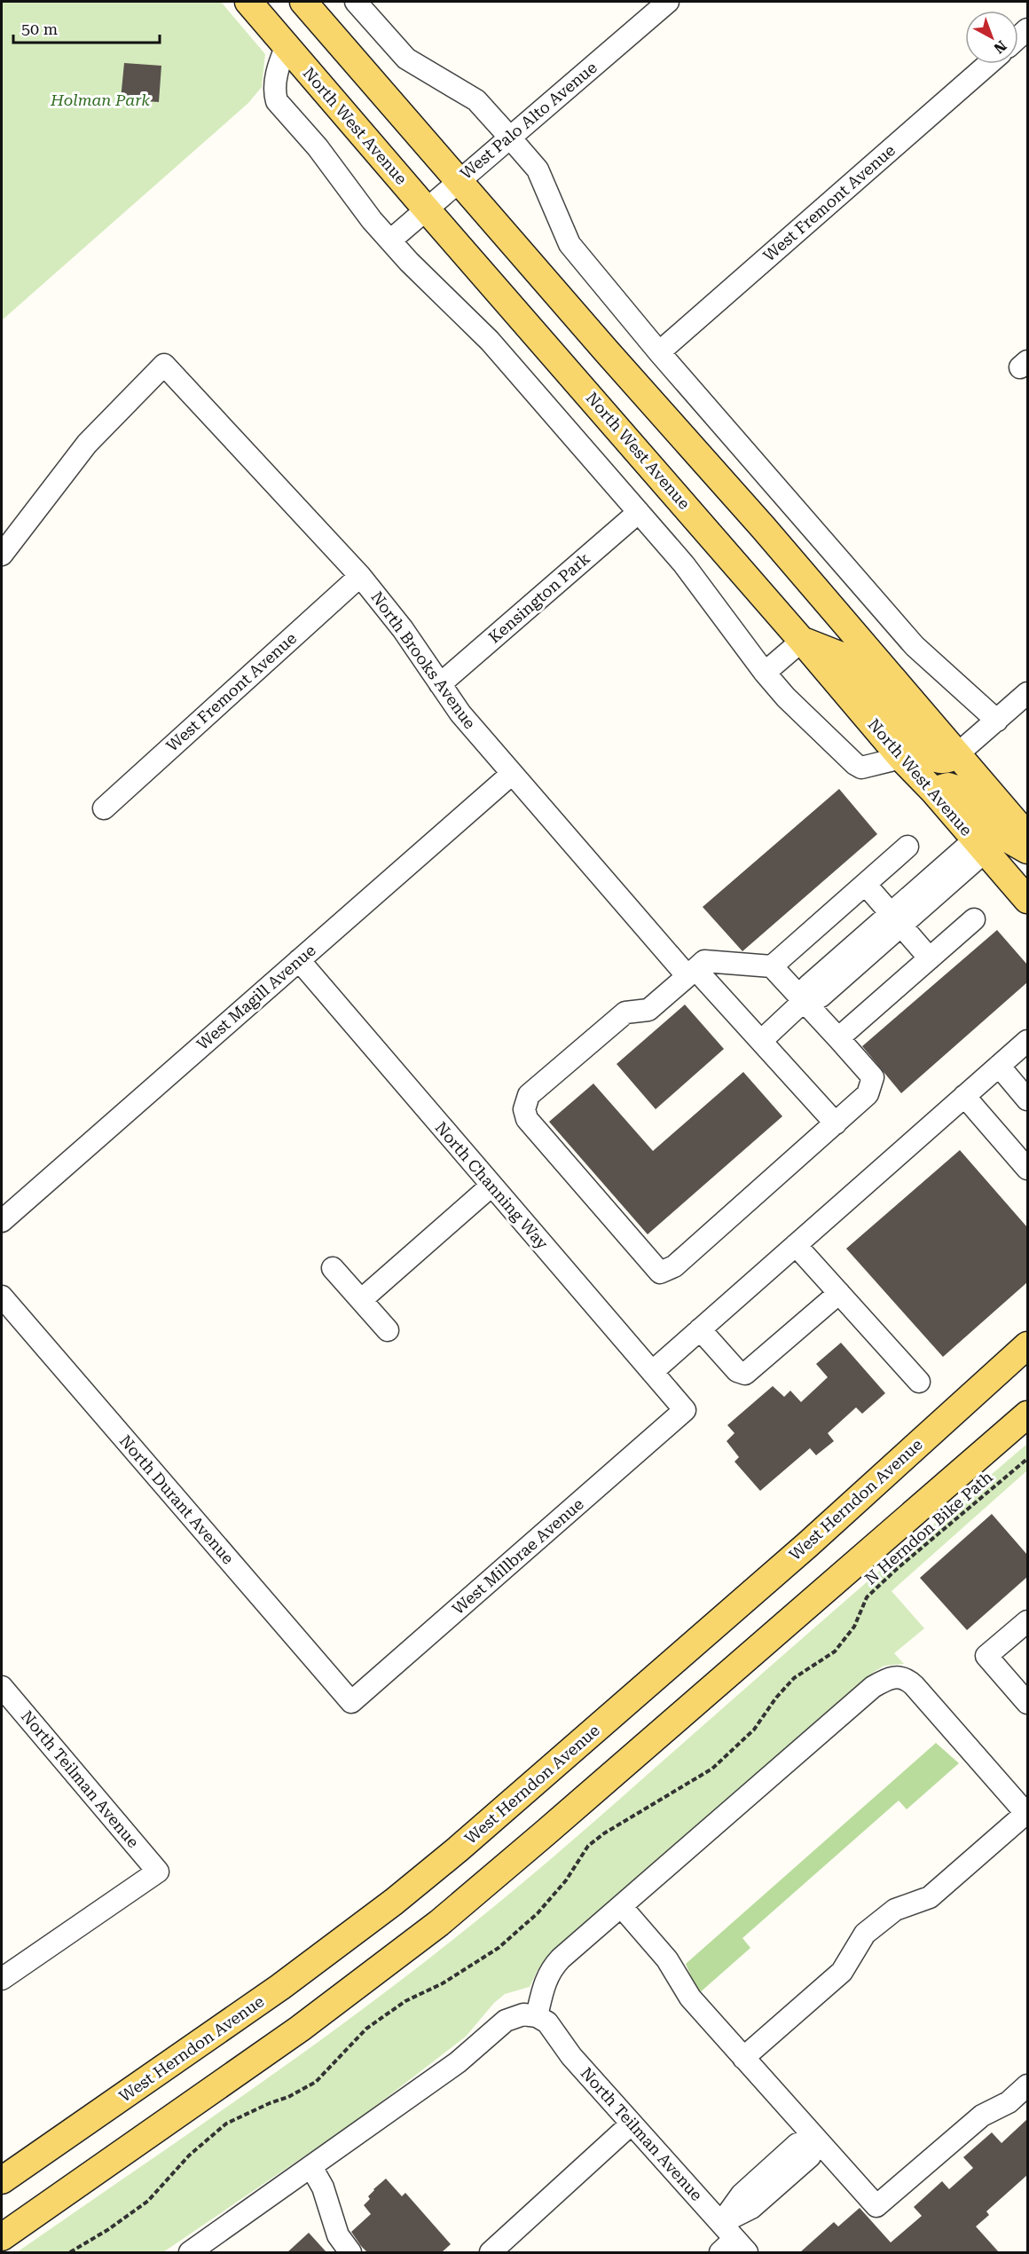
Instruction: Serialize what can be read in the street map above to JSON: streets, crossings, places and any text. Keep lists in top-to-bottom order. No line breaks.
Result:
{"streets":{"main road":["North West Avenue","West Herndon Avenue"],"street":["West Palo Alto Avenue","West Fremont Avenue","Kensington Park","North Brooks Avenue","West Magill Avenue","North Channing Way","North Durant Avenue","West Millbrae Avenue","North Teilman Avenue"],"path":["N Herndon Bike Path"]},"crossings":[["West Palo Alto Avenue","North West Avenue"],["West Fremont Avenue","North Brooks Avenue"],["Kensington Park","North Brooks Avenue"],["North Brooks Avenue","West Magill Avenue"],["West Magill Avenue","North Channing Way"],["North Channing Way","West Millbrae Avenue"],["North Durant Avenue","West Millbrae Avenue"]],"parks":["Holman Park"],"scale_bar":"50 m","north":"bottom right"}
